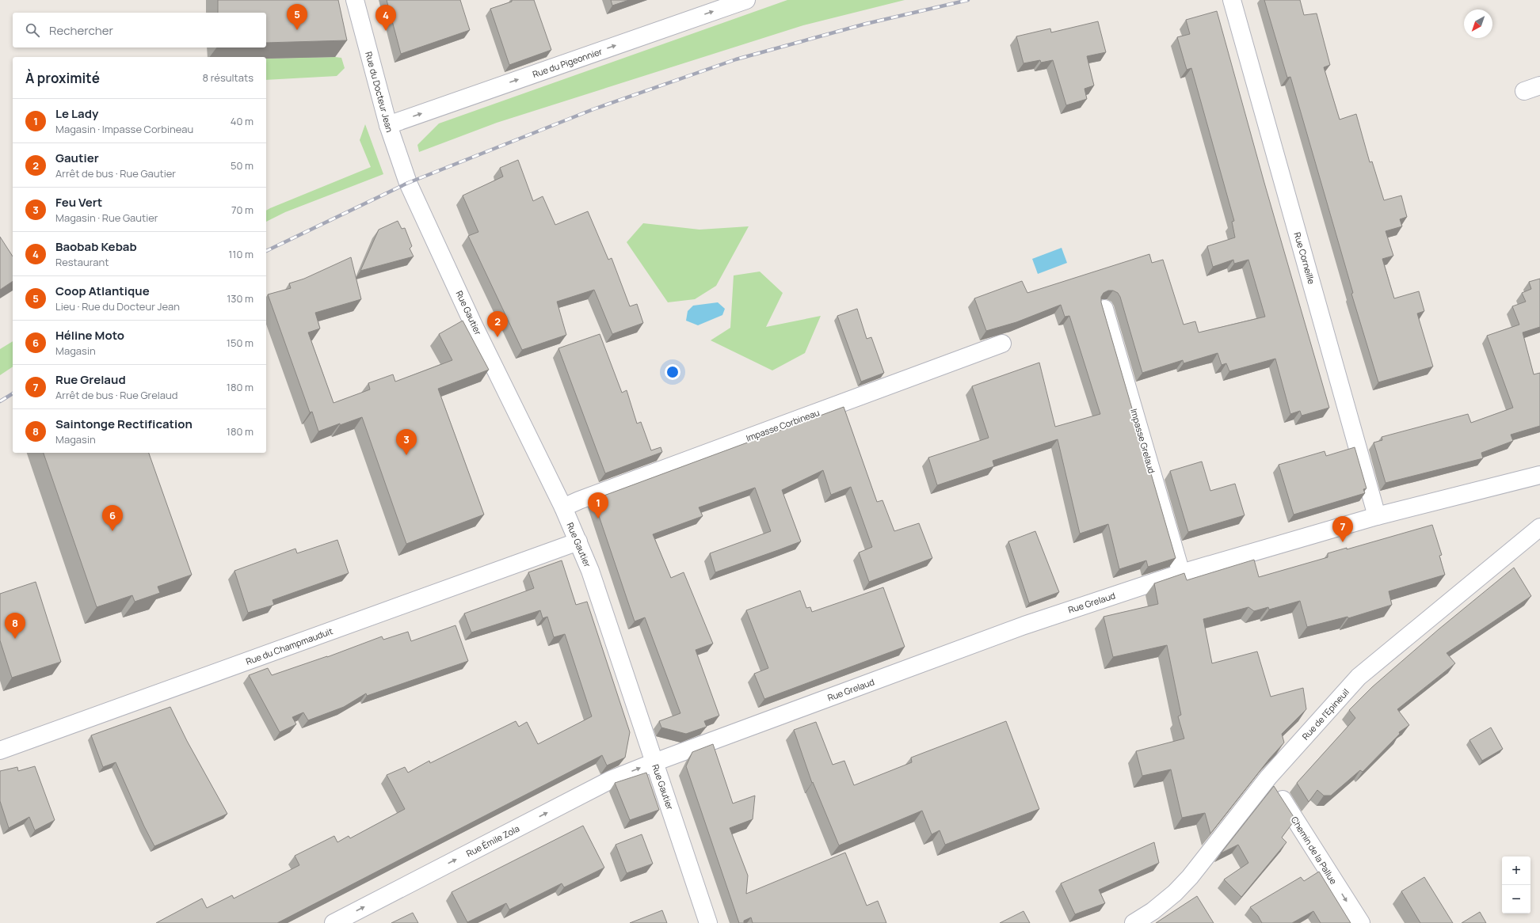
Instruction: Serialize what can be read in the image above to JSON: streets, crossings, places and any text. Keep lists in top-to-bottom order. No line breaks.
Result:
{"streets":{"street":["Rue du Pigeonnier","Rue du Docteur Jean","Rue Corneille","Rue Gautier","Impasse Corbineau","Impasse Grelaud","Rue Grelaud","Rue du Champmauduit","Rue de l'Epineuil","Rue Émile Zola","Chemin de la Pallue"]},"crossings":[["Rue du Pigeonnier","Rue du Docteur Jean"],["Rue du Docteur Jean","Rue Gautier"],["Rue Corneille","Rue Grelaud"],["Rue Gautier","Impasse Corbineau"],["Rue Gautier","Rue Grelaud"],["Rue Gautier","Rue du Champmauduit"],["Rue Gautier","Rue Émile Zola"],["Impasse Grelaud","Rue Grelaud"],["Rue Grelaud","Rue Émile Zola"],["Rue de l'Epineuil","Chemin de la Pallue"]],"one_way":["Rue du Pigeonnier","Rue Émile Zola","Chemin de la Pallue"],"north":"bottom left","page":{"pins":["5","4","2","3","1","6","7","8"],"search":"Rechercher","heading":["À proximité","8 résultats"],"list":[{"mark":"1","name":"Le Lady","note":"Magasin · Impasse Corbineau","value":"40 m"},{"mark":"2","name":"Gautier","note":"Arrêt de bus · Rue Gautier","value":"50 m"},{"mark":"3","name":"Feu Vert","note":"Magasin · Rue Gautier","value":"70 m"},{"mark":"4","name":"Baobab Kebab","note":"Restaurant","value":"110 m"},{"mark":"5","name":"Coop Atlantique","note":"Lieu · Rue du Docteur Jean","value":"130 m"},{"mark":"6","name":"Héline Moto","note":"Magasin","value":"150 m"},{"mark":"7","name":"Rue Grelaud","note":"Arrêt de bus · Rue Grelaud","value":"180 m"},{"mark":"8","name":"Saintonge Rectification","note":"Magasin","value":"180 m"}],"map_buttons":["+","−"]}}
